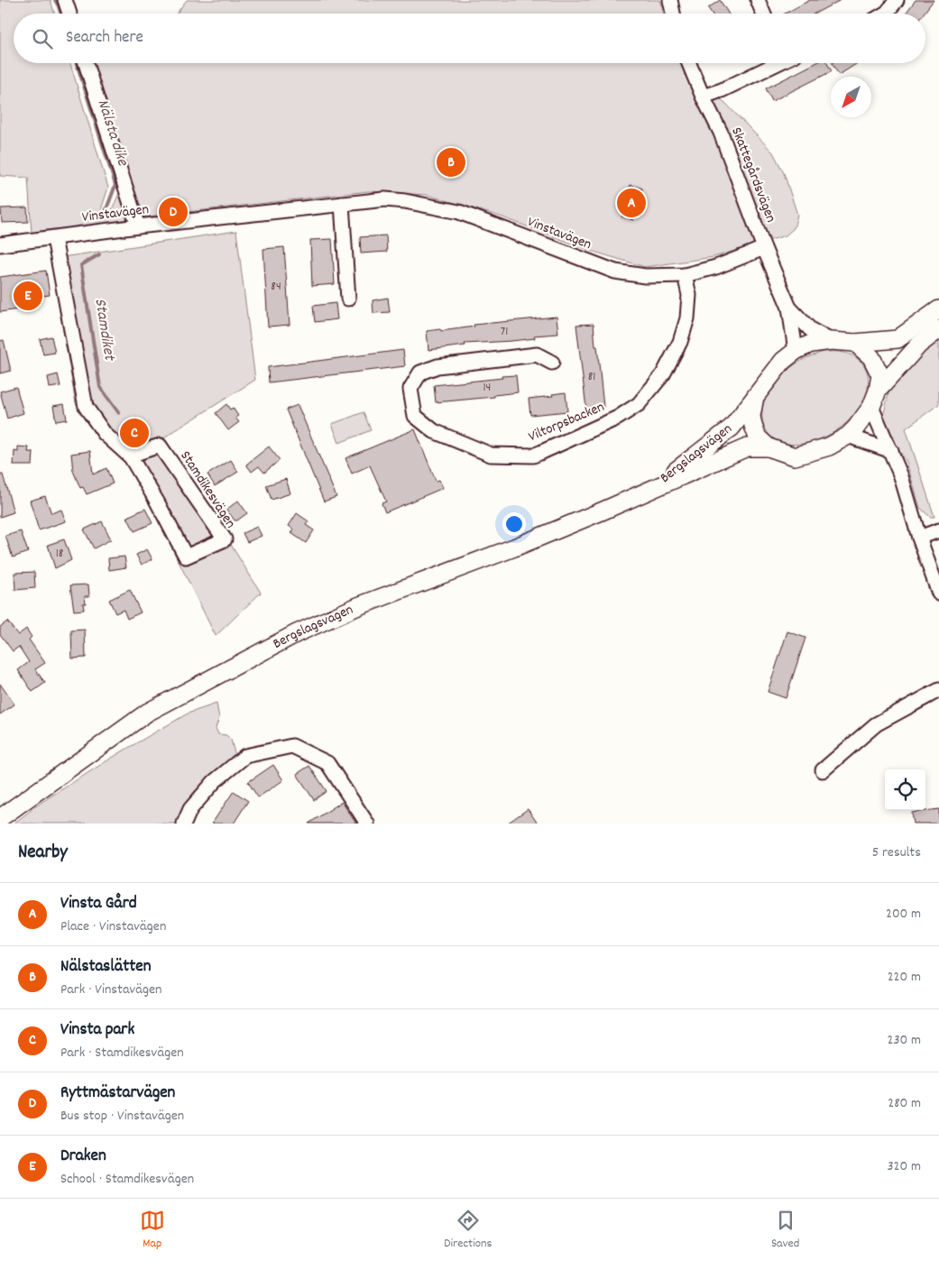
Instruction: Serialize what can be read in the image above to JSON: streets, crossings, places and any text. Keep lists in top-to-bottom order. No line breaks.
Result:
{"streets":{"main road":["Bergslagsvägen"],"street":["Skattegårdsvägen","Vinstavägen","Viltorpsbacken","Stamdikesvägen"]},"crossings":[["Skattegårdsvägen","Vinstavägen"],["Skattegårdsvägen","Bergslagsvägen"],["Vinstavägen","Viltorpsbacken"],["Vinstavägen","Stamdikesvägen"]],"water":["Nälsta dike","Stamdiket"],"house_numbers":["84","71","81","14","18"],"north":"bottom left","page":{"search":"Search here","pins":["B","A","D","E","C"],"heading":["Nearby","5 results"],"list":[{"mark":"A","name":"Vinsta Gård","note":"Place · Vinstavägen","value":"200 m"},{"mark":"B","name":"Nälstaslätten","note":"Park · Vinstavägen","value":"220 m"},{"mark":"C","name":"Vinsta park","note":"Park · Stamdikesvägen","value":"230 m"},{"mark":"D","name":"Ryttmästarvägen","note":"Bus stop · Vinstavägen","value":"280 m"},{"mark":"E","name":"Draken","note":"School · Stamdikesvägen","value":"320 m"}],"nav":["Map","Directions","Saved"]}}
